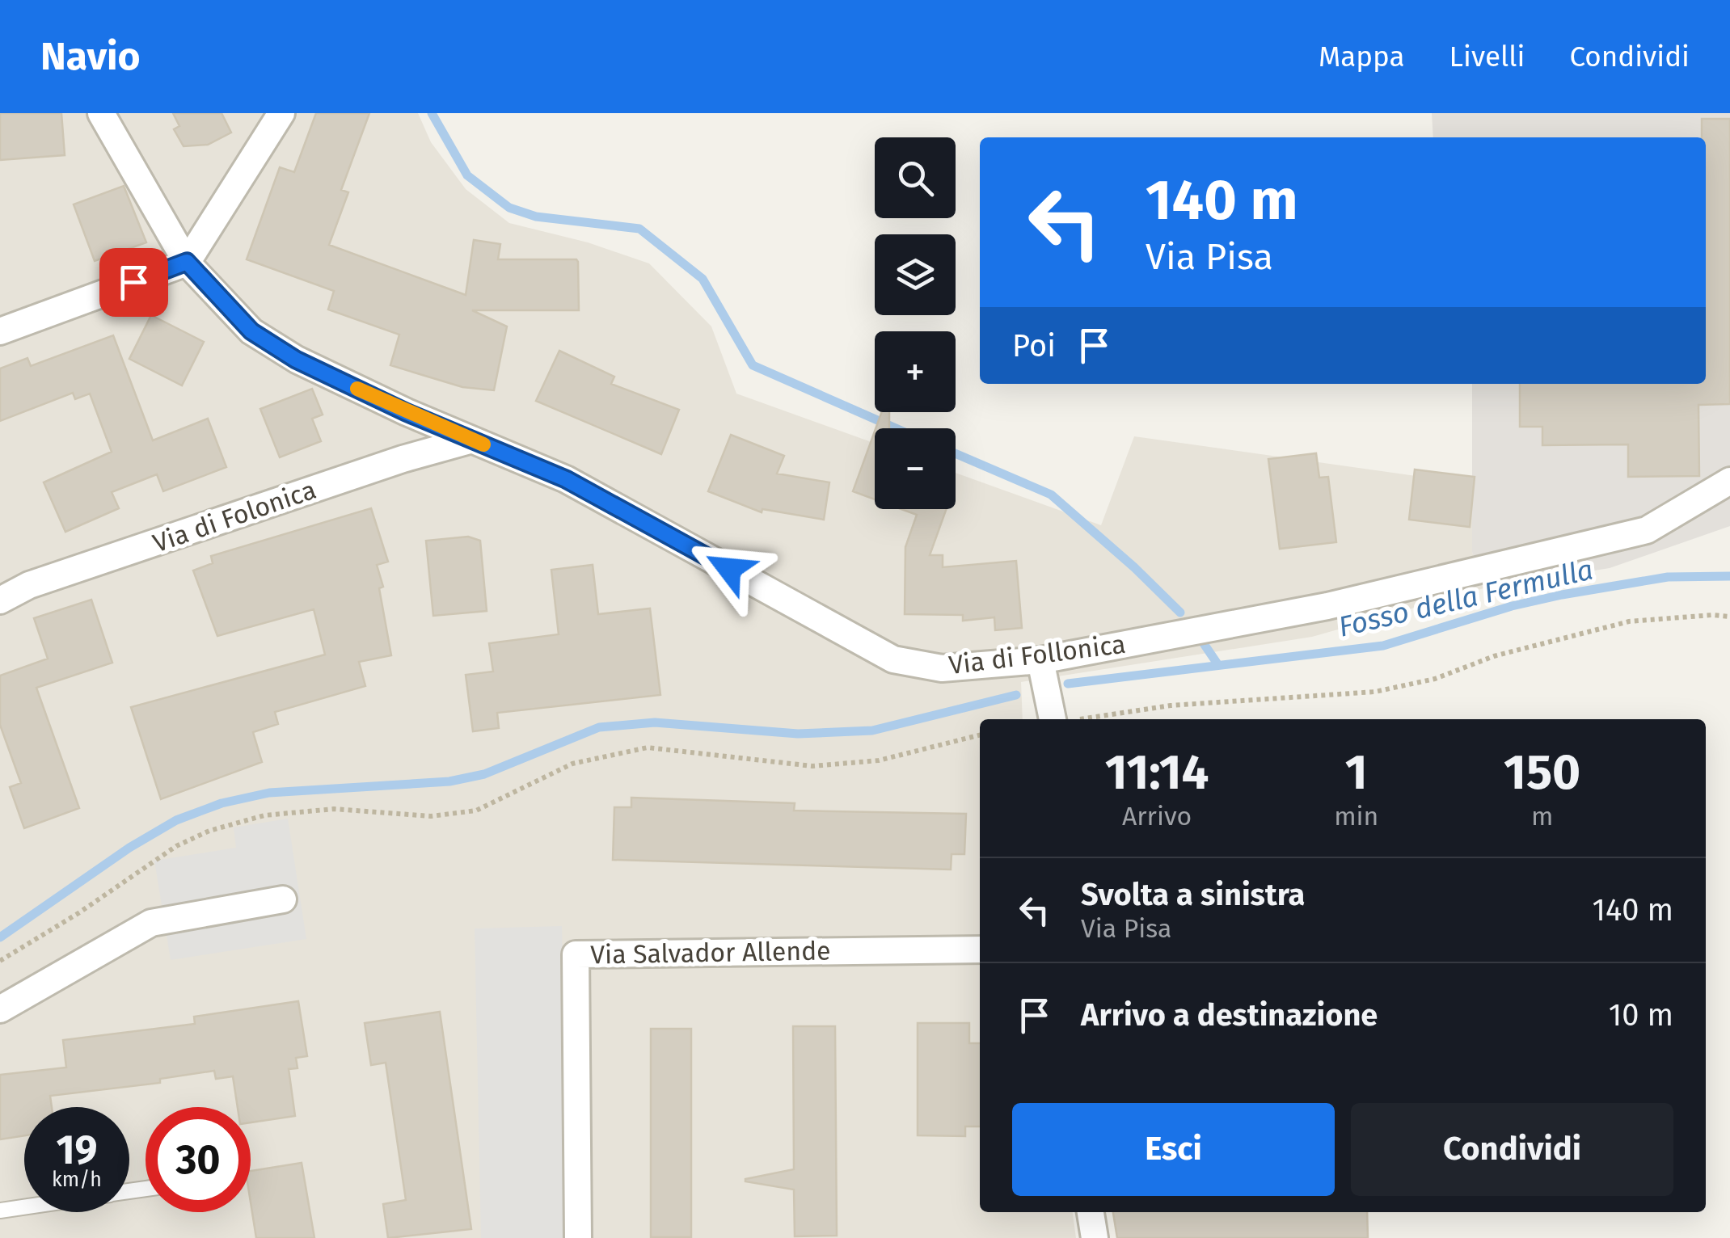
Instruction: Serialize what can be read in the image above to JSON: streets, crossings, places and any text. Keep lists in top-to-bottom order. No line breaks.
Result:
{"streets":{"street":["Via di Folonica","Via di Follonica","Via Salvador Allende"]},"crossings":[["Via di Folonica","Via di Follonica"]],"water":["Fosso della Fermulla"],"page":{"header":"Navio","nav":["Mappa","Livelli","Condividi"],"map_buttons":["+","−"],"turn":["140 m","Via Pisa"],"then":"Poi","eta":["11:14","Arrivo","1","min","150","m"],"list":[{"name":"Svolta a sinistra","note":"Via Pisa","value":"140 m"},{"name":"Arrivo a destinazione","value":"10 m"}],"buttons":["Esci","Condividi"],"speed":"19 km/h","limit":"30"}}
